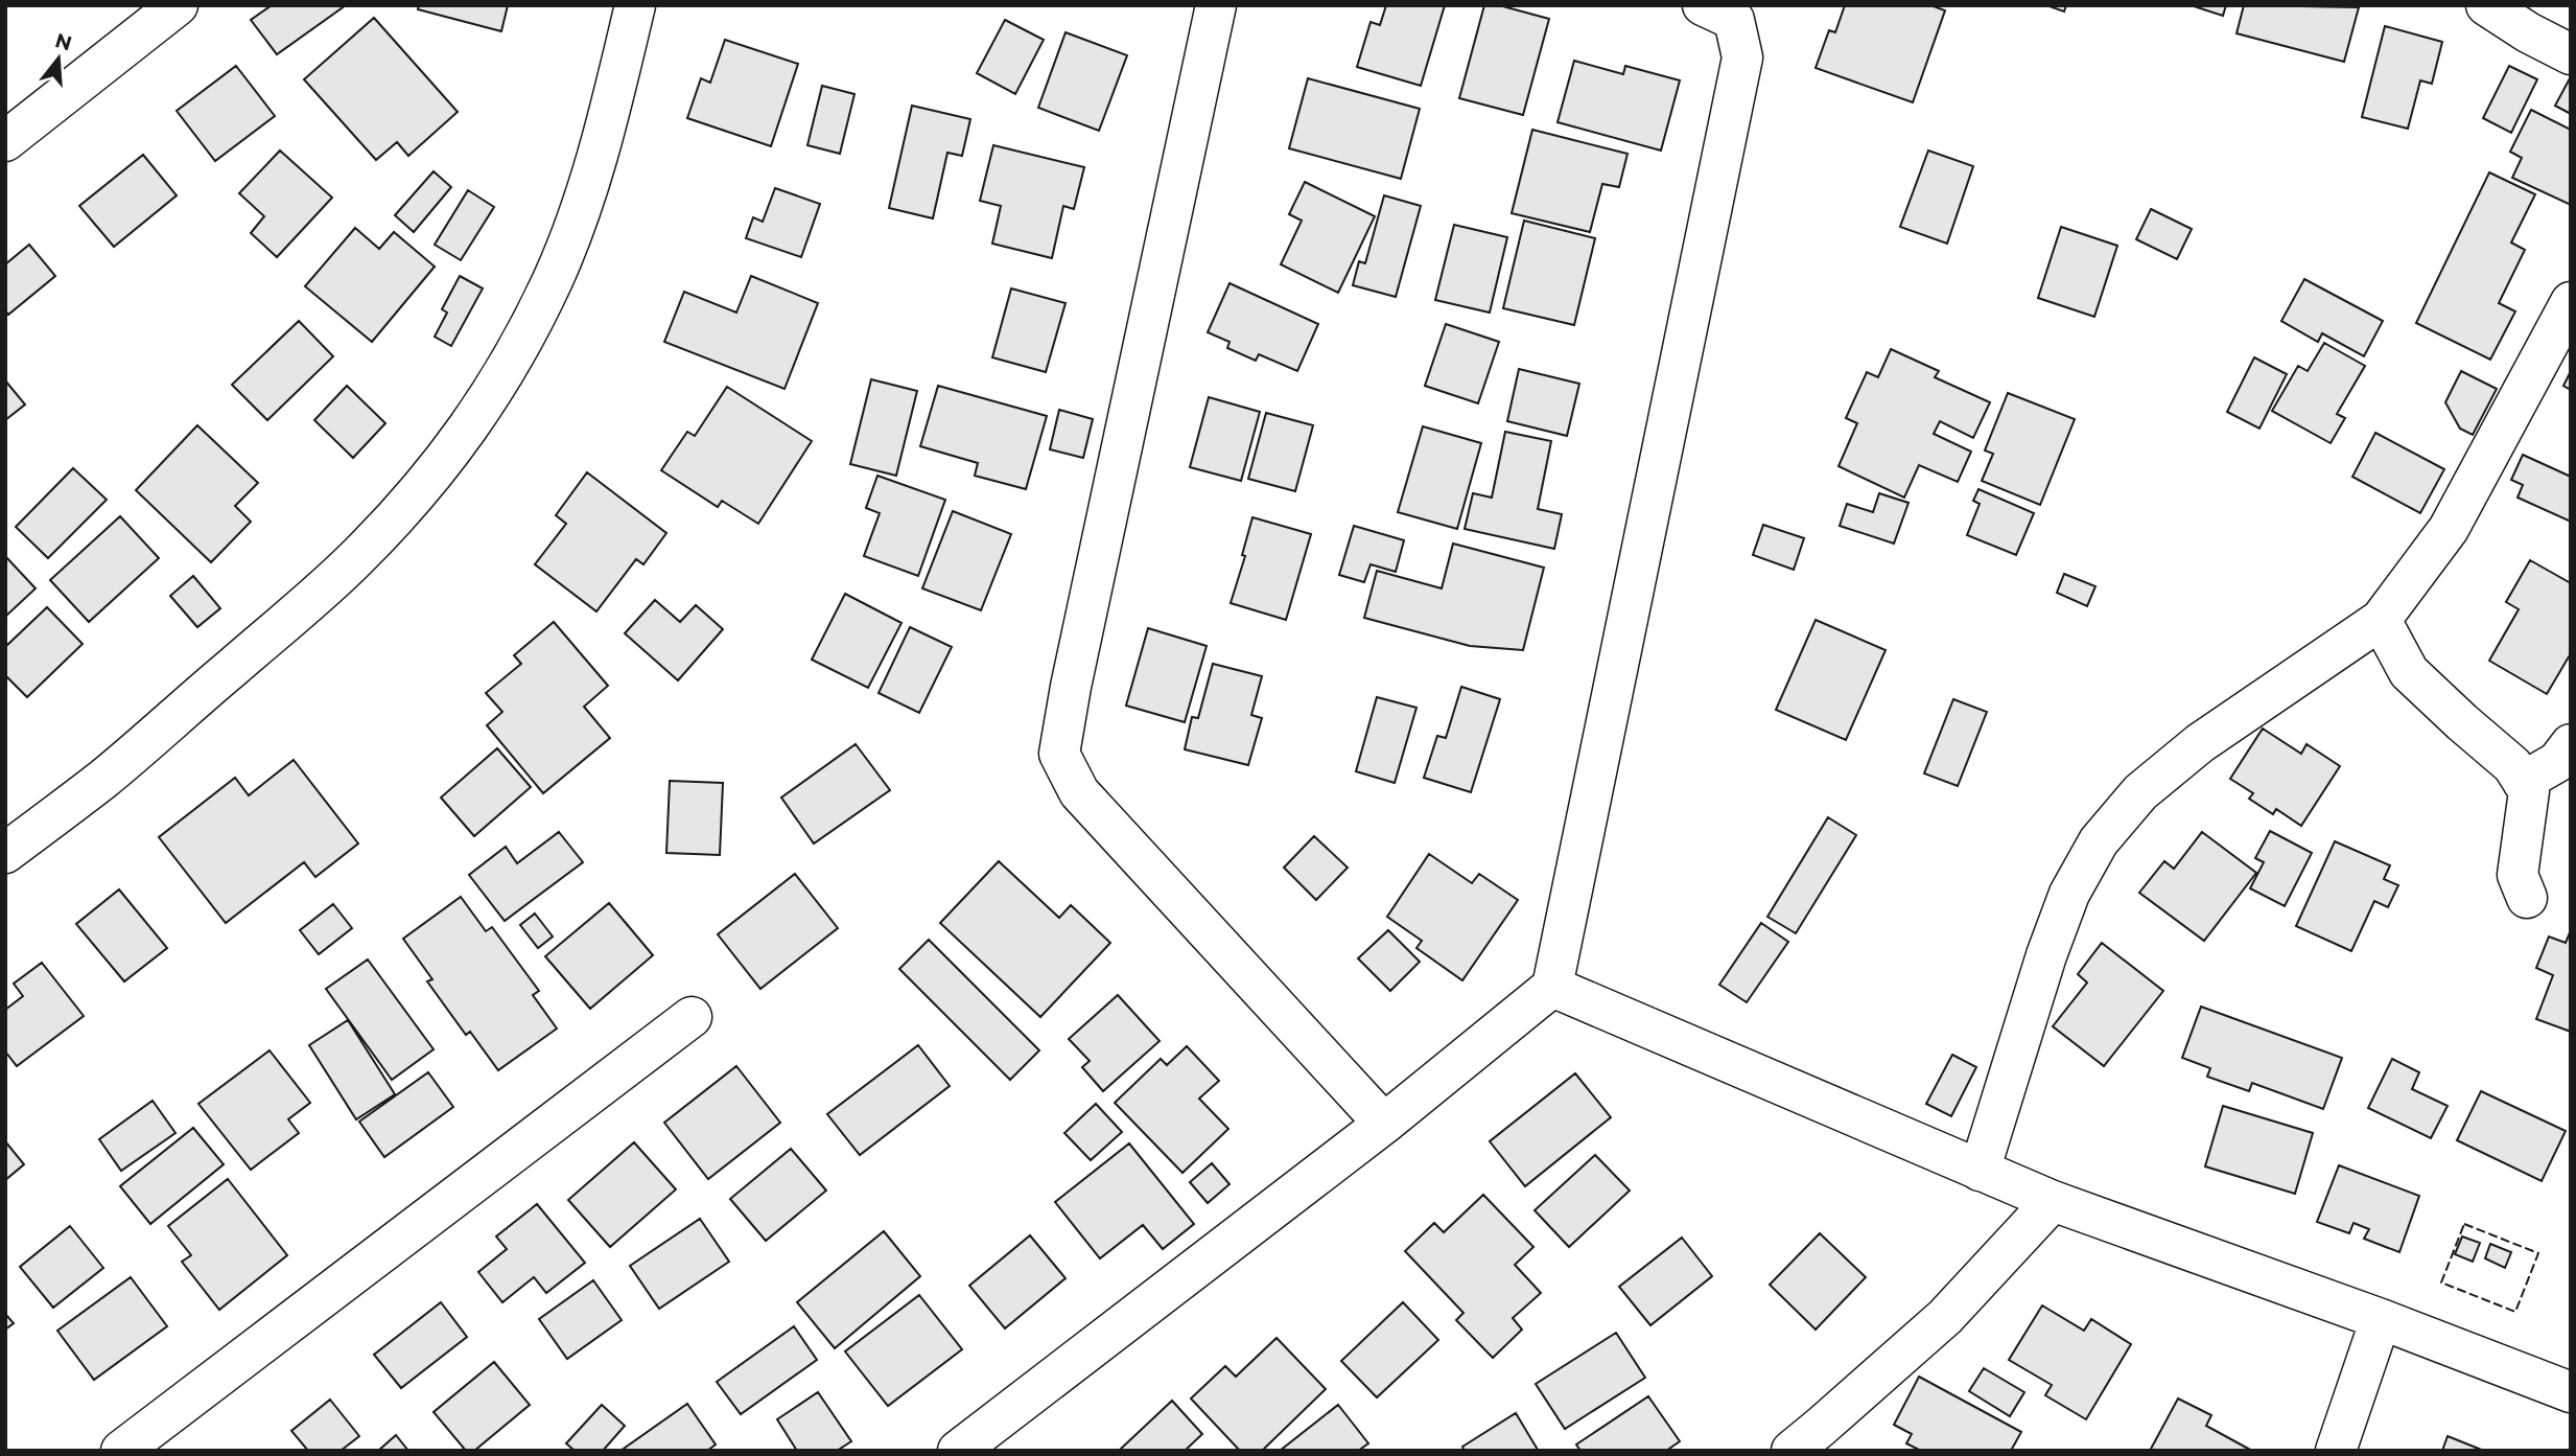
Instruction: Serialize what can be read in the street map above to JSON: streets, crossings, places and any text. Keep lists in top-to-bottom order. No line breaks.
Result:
{"north":"top"}
